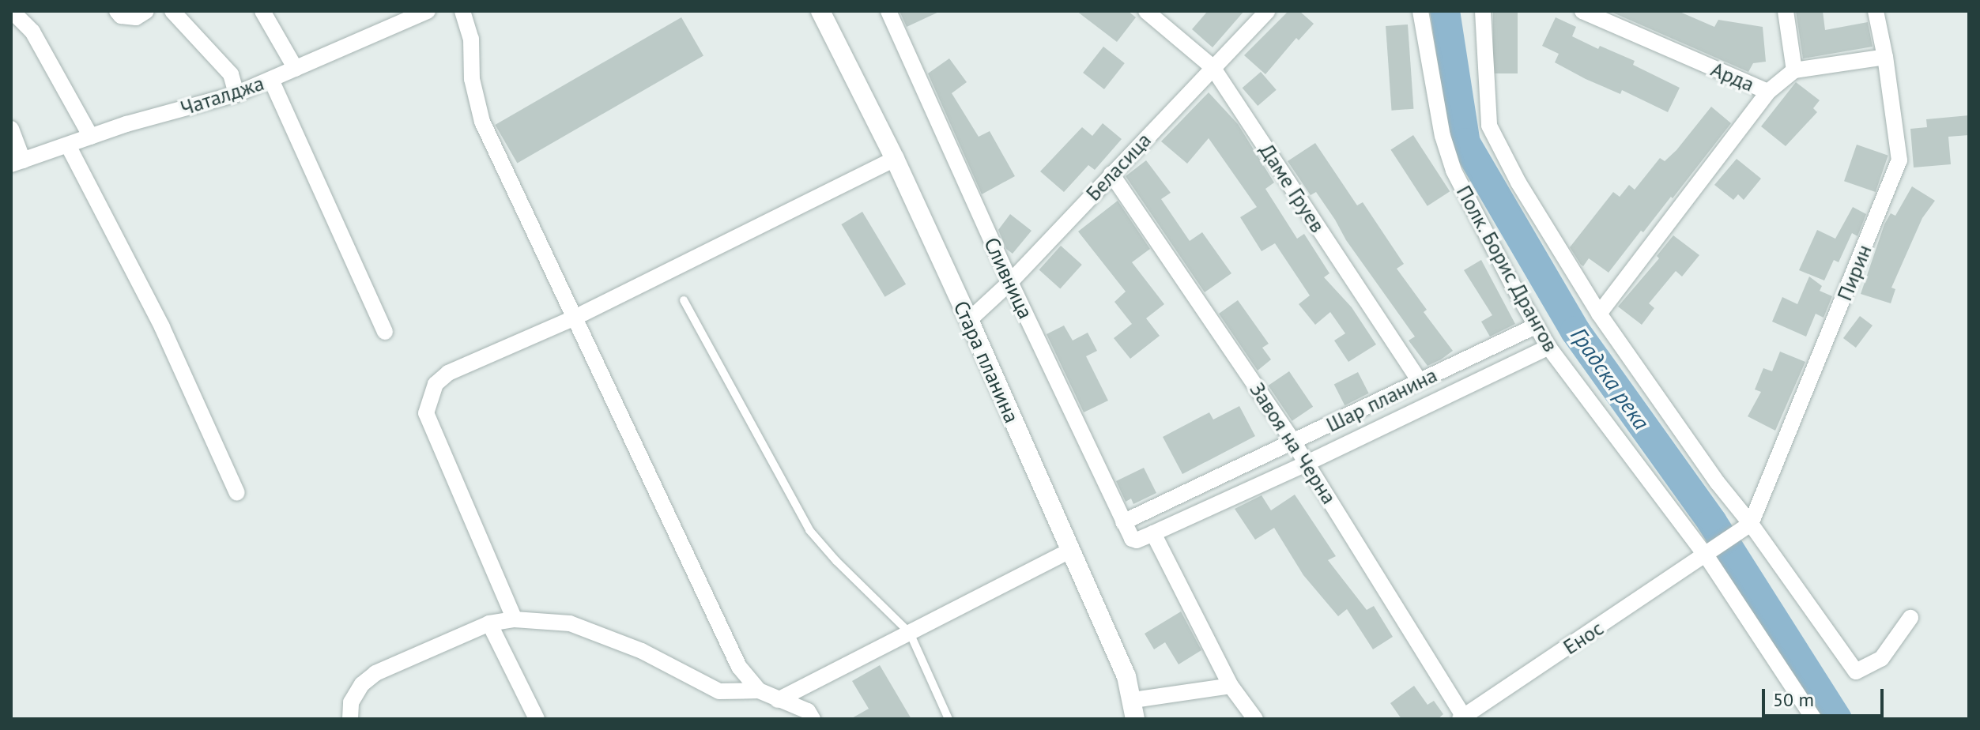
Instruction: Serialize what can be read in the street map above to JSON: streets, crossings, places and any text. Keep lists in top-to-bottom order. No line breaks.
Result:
{"streets":{"street":["Арда","Чаталджа","Беласица","Даме Груев","Полк. Борис Дрангов","Пирин","Сливница","Стара планина","Шар планина","Завоя на Черна","Енос"]},"crossings":[["Беласица","Даме Груев"],["Беласица","Сливница"],["Беласица","Стара планина"],["Беласица","Завоя на Черна"],["Даме Груев","Шар планина"],["Полк. Борис Дрангов","Шар планина"],["Полк. Борис Дрангов","Енос"],["Сливница","Шар планина"],["Шар планина","Завоя на Черна"],["Завоя на Черна","Енос"]],"water":["Градска река"],"scale_bar":"50 m"}
